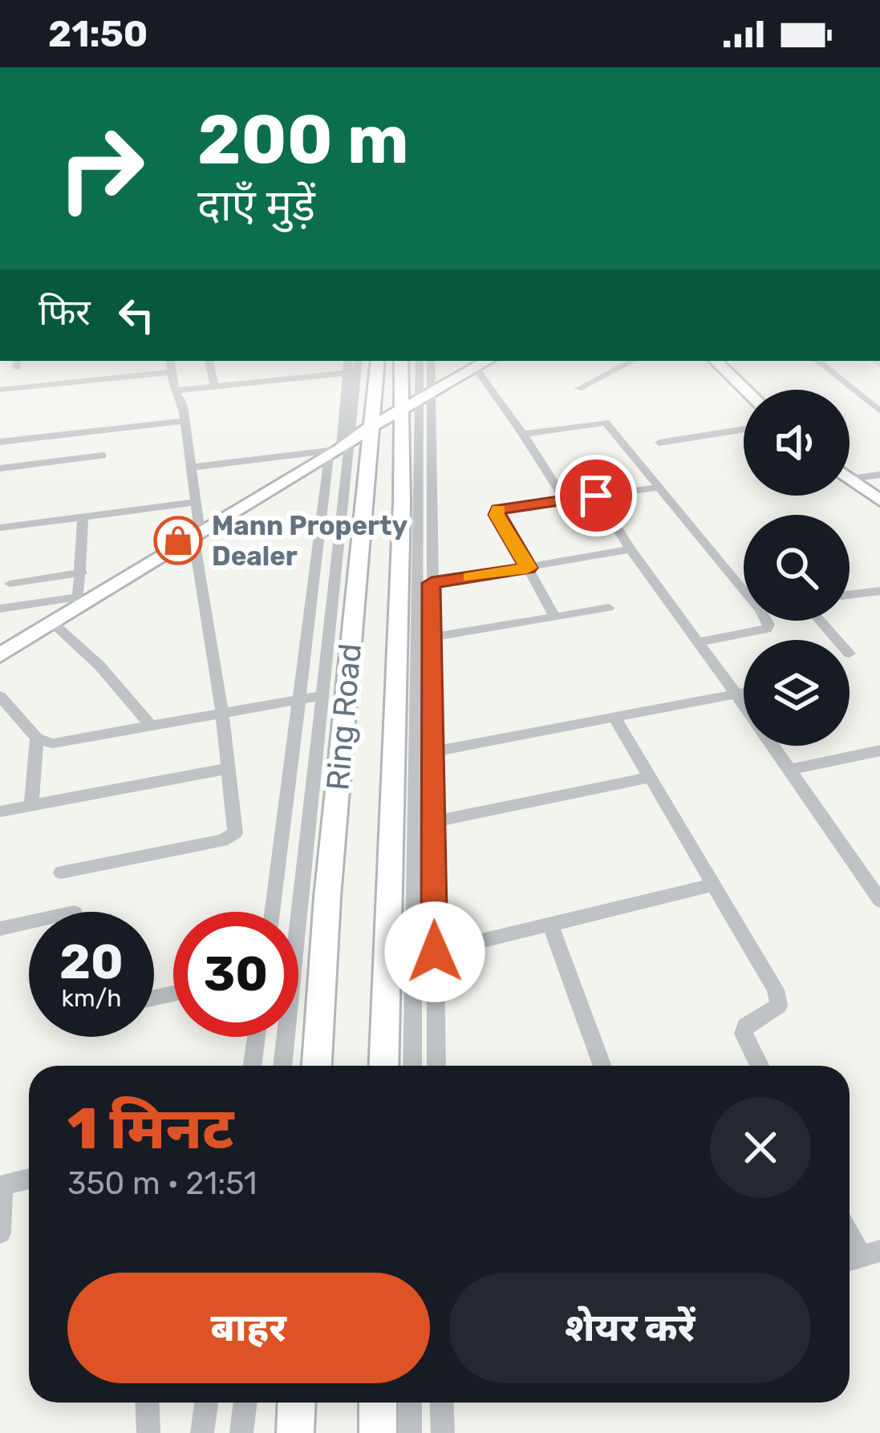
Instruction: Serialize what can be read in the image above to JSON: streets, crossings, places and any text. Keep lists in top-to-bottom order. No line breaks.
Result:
{"streets":{"street":["Ring Road"]},"places":{"shop":["Mann Property Dealer"]},"page":{"status":"21:50","turn":["200 m","दाएँ मुड़ें"],"then":"फिर","speed":"20 km/h","limit":"30","heading":["1 मिनट","350 m · 21:51"],"buttons":["बाहर","शेयर करें"]}}
